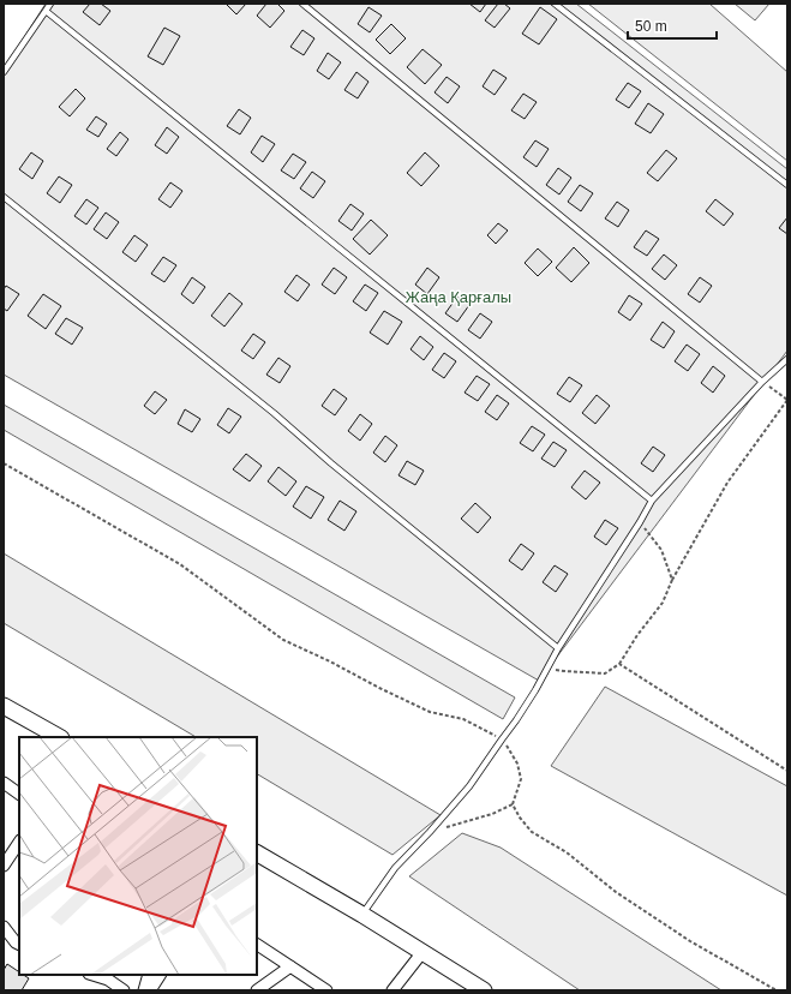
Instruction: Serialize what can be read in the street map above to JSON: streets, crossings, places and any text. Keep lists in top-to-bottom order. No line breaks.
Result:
{"parks":["Жаңа Қарғалы"],"scale_bar":"50 m"}
